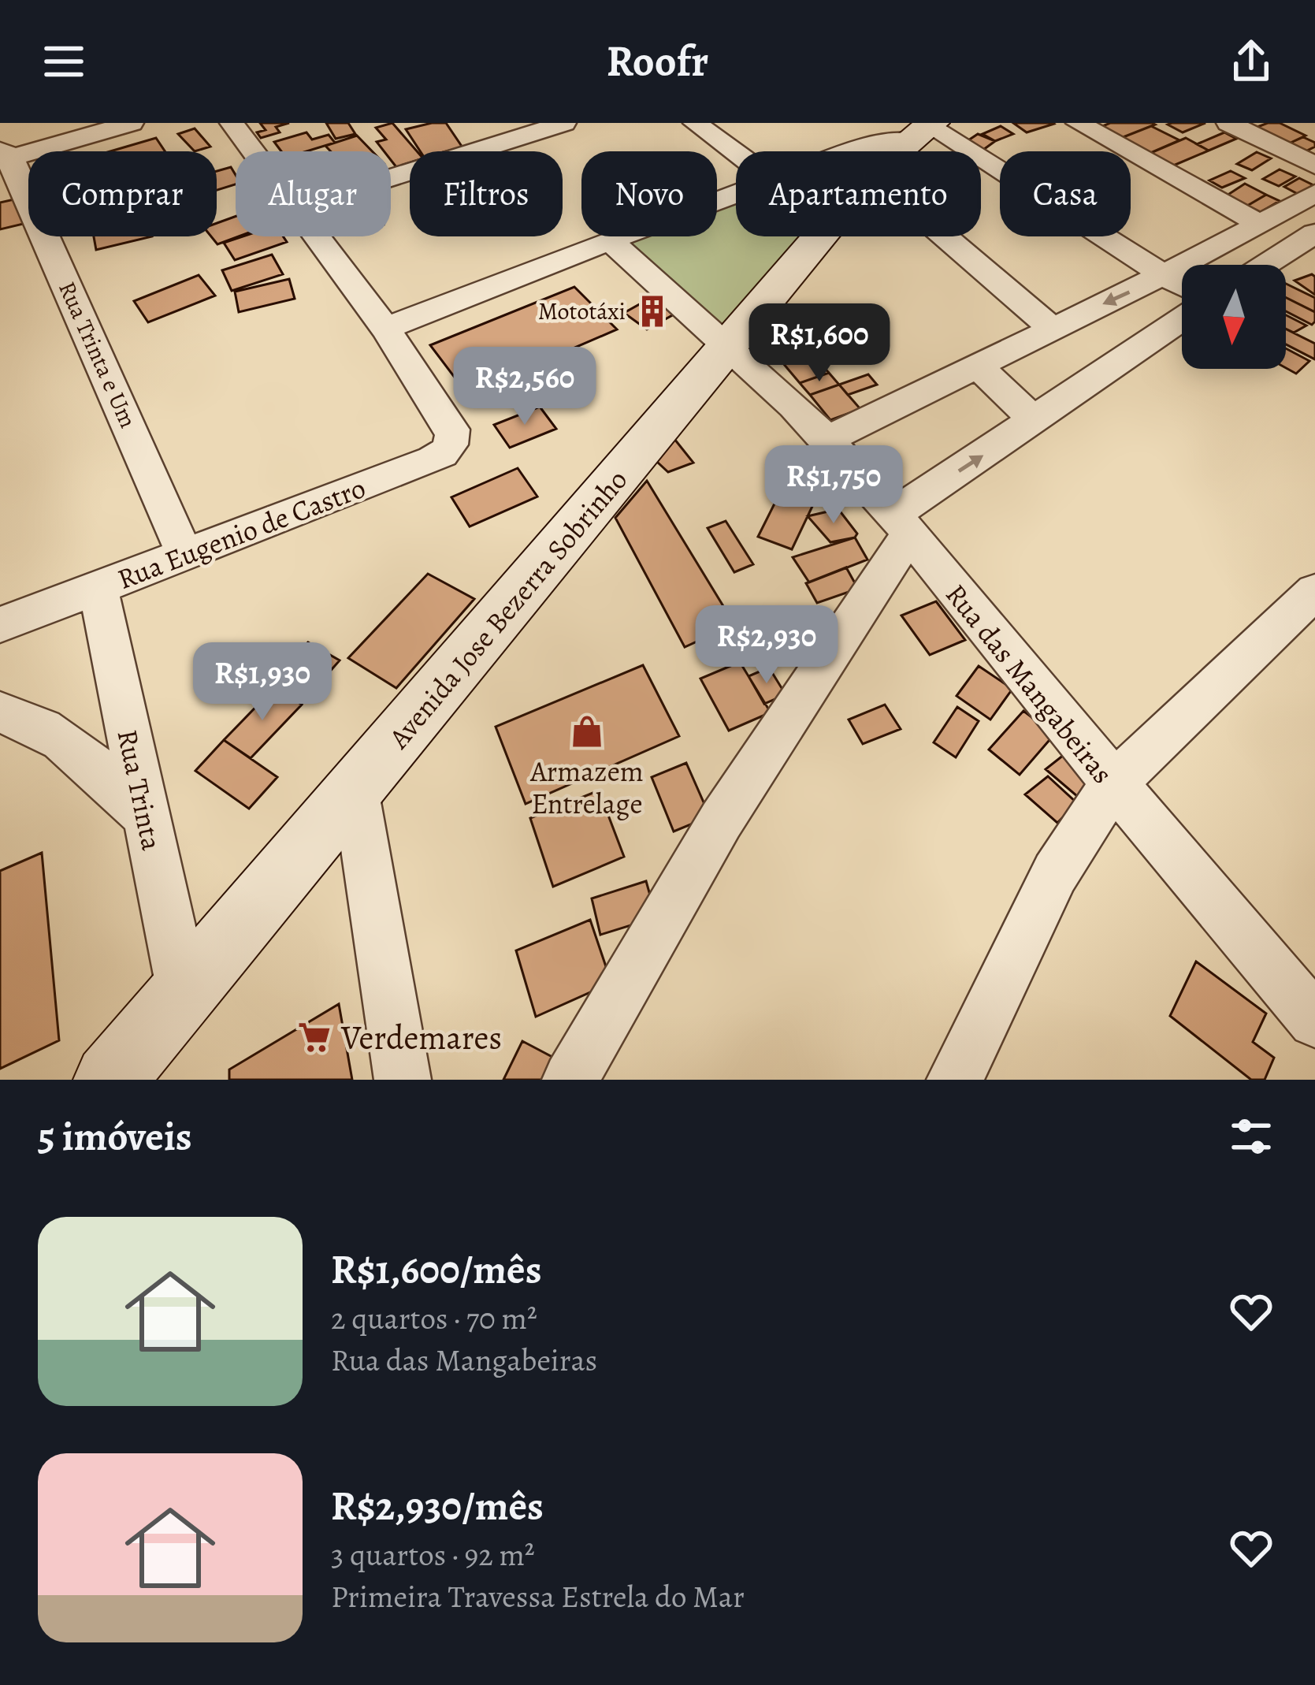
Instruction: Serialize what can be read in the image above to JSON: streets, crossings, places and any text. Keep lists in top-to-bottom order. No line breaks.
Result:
{"streets":{"main road":["Avenida Jose Bezerra Sobrinho"],"street":["Rua Trinta e Um","Rua Eugenio de Castro","Rua das Mangabeiras","Rua Trinta"]},"crossings":[["Rua Trinta e Um","Rua Eugenio de Castro"],["Rua Eugenio de Castro","Rua Trinta"],["Avenida Jose Bezerra Sobrinho","Rua das Mangabeiras"],["Avenida Jose Bezerra Sobrinho","Rua Trinta"]],"places":{"building":["Mototáxi"],"shop":["Armazem Entrelage"],"supermarket":["Verdemares"]},"north":"bottom","page":{"header":"Roofr","chip":["Comprar","Alugar","Filtros","Novo","Apartamento","Casa"],"price":["R$1,600","R$2,560","R$1,750","R$2,930","R$1,930"],"heading":"5 imóveis","list":[{"name":"R$1,600/mês","note":"2 quartos · 70 m² · Rua das Mangabeiras"},{"name":"R$2,930/mês","note":"3 quartos · 92 m² · Primeira Travessa Estrela do Mar"}]}}
